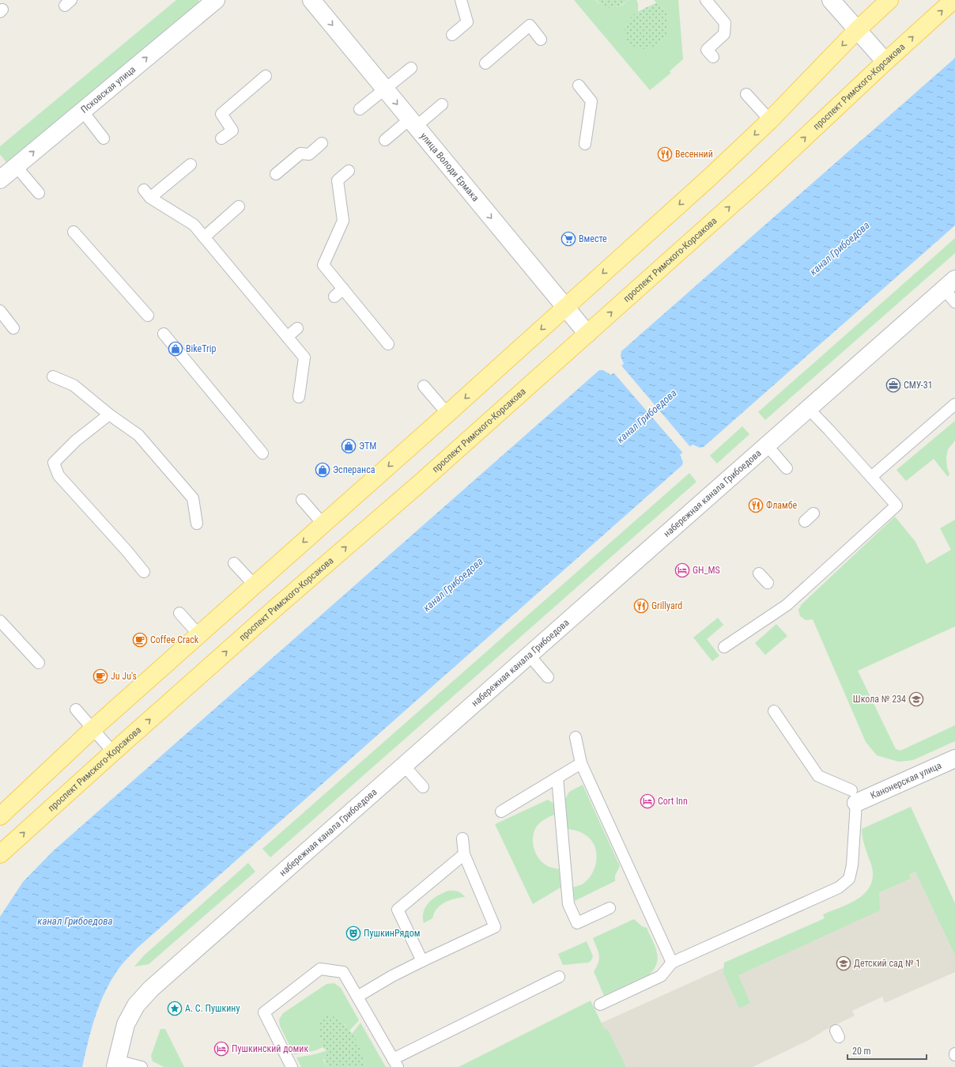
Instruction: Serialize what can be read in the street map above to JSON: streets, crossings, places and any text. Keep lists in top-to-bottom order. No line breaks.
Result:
{"streets":{"main road":["проспект Римского-Корсакова"],"street":["Псковская улица","улица Володи Ермака","набережная канала Грибоедова","Канонерская улица"]},"crossings":[["проспект Римского-Корсакова","улица Володи Ермака"]],"one_way":["Псковская улица","улица Володи Ермака"],"water":["канал Грибоедова"],"places":{"restaurant":["Весенний","Фламбе","Grillyard"],"supermarket":["Вместе"],"shop":["BikeTrip","ЭТМ","Эсперанса"],"office":["СМУ-31"],"hotel":["GH_MS","Cort Inn","Пушкинский домик"],"cafe":["Coffee Crack","Ju Ju's"],"school or university":["Школа № 234","Детский сад № 1"],"theatre":["ПушкинРядом"],"place":["А. С. Пушкину"]},"scale_bar":"20 m"}
